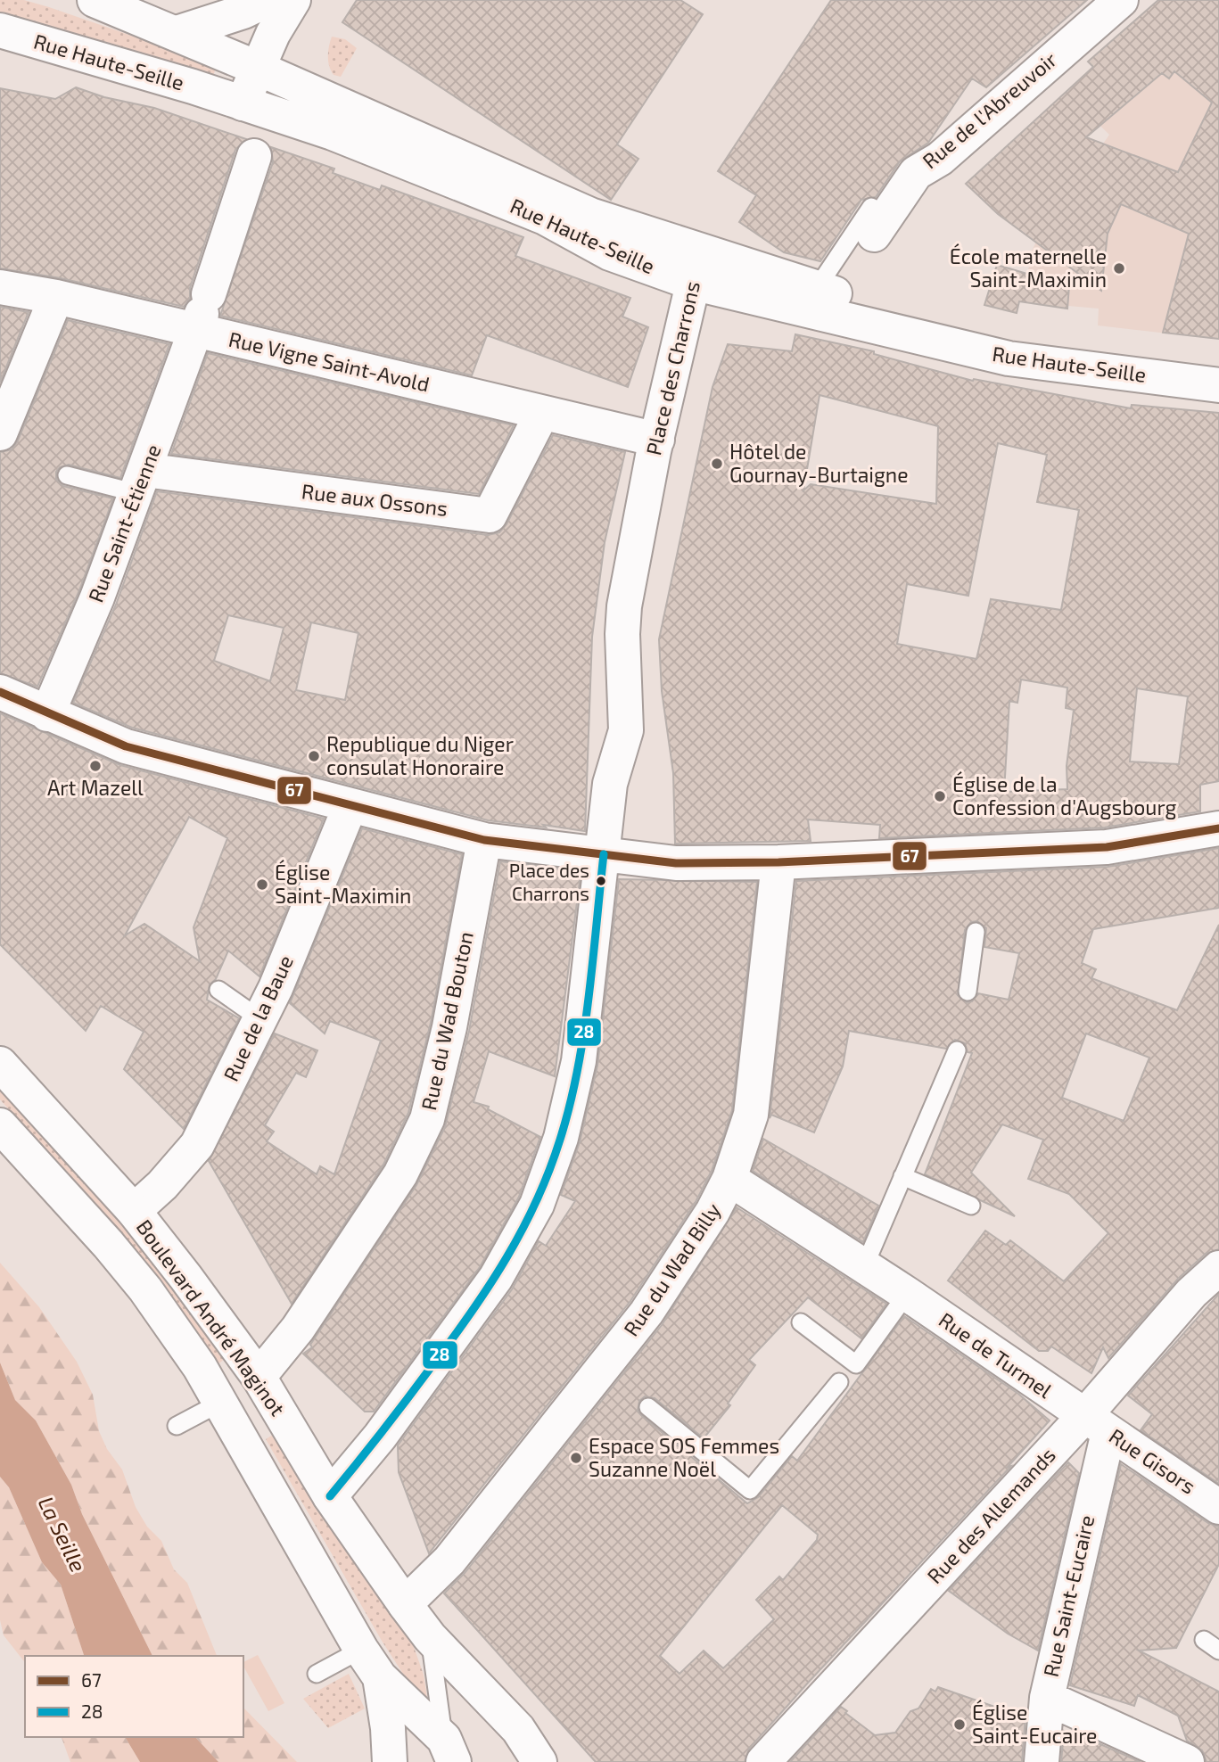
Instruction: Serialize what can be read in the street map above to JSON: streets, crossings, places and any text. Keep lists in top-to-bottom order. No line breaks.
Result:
{"streets":{"street":["Rue Haute-Seille","Rue de l'Abreuvoir","Rue Vigne Saint-Avold","Place des Charrons","Rue aux Ossons","Rue Saint-Étienne","Rue de la Baue","Rue du Wad Bouton","Rue du Wad Billy","Boulevard André Maginot","Rue de Turmel","Rue Gisors","Rue des Allemands","Rue Saint-Eucaire"]},"crossings":[["Rue Haute-Seille","Place des Charrons"],["Rue Vigne Saint-Avold","Place des Charrons"],["Rue Vigne Saint-Avold","Rue aux Ossons"],["Rue Vigne Saint-Avold","Rue Saint-Étienne"],["Place des Charrons","Boulevard André Maginot"],["Rue aux Ossons","Rue Saint-Étienne"],["Rue de la Baue","Boulevard André Maginot"],["Rue du Wad Bouton","Boulevard André Maginot"],["Rue du Wad Billy","Boulevard André Maginot"],["Rue du Wad Billy","Rue de Turmel"],["Rue de Turmel","Rue Gisors"],["Rue de Turmel","Rue des Allemands"],["Rue de Turmel","Rue Saint-Eucaire"],["Rue Gisors","Rue des Allemands"],["Rue Gisors","Rue Saint-Eucaire"],["Rue des Allemands","Rue Saint-Eucaire"]],"water":["La Seille"],"places":["École maternelle Saint-Maximin","Hôtel de Gournay-Burtaigne","Republique du Niger consulat Honoraire","Art Mazell","Église de la Confession d'Augsbourg","Place des Charrons","Église Saint-Maximin","Espace SOS Femmes Suzanne Noël","Église Saint-Eucaire"],"lines":["transit line 67","transit line 28"],"legend":["67","28"]}
